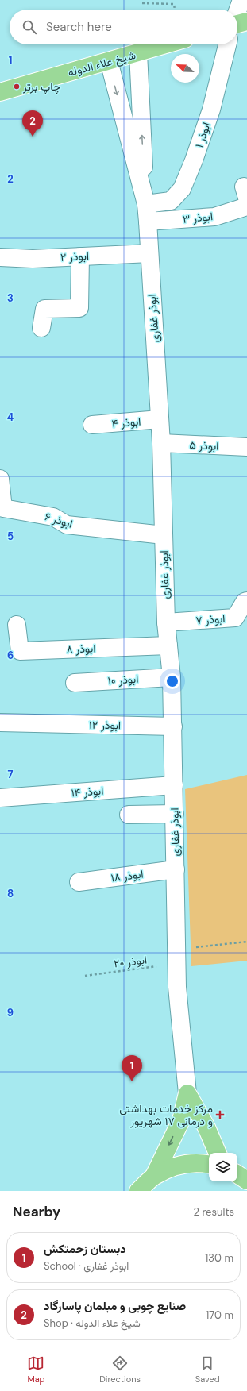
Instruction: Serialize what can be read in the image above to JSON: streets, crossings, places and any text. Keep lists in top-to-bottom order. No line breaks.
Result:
{"streets":{"main road":["شیخ علاء الدوله"],"street":["ابوذر ۱","ابوذر ۳","ابوذر ۲","ابوذر غفاری","ابوذر ۴","ابوذر ۵","ابوذر ۶","ابوذر ۷","ابوذر ۸","ابوذر ۱۰","ابوذر ۱۲","ابوذر ۱۴","ابوذر ۱۸"],"path":["ابوذر ۲۰"]},"crossings":[["شیخ علاء الدوله","ابوذر غفاری"],["ابوذر ۱","ابوذر غفاری"],["ابوذر ۳","ابوذر غفاری"],["ابوذر ۲","ابوذر غفاری"],["ابوذر غفاری","ابوذر ۴"],["ابوذر غفاری","ابوذر ۵"],["ابوذر غفاری","ابوذر ۶"],["ابوذر غفاری","ابوذر ۷"],["ابوذر غفاری","ابوذر ۸"],["ابوذر غفاری","ابوذر ۱۰"],["ابوذر غفاری","ابوذر ۱۲"],["ابوذر غفاری","ابوذر ۱۴"],["ابوذر غفاری","ابوذر ۱۸"],["ابوذر غفاری","ابوذر ۲۰"]],"places":{"other":["چاپ برتر"],"health":["مرکز خدمات بهداشتی و درمانی ۱۷ شهریور"]},"north":"top left","page":{"search":"Search here","pins":["2","1"],"heading":["Nearby","2 results"],"list":[{"mark":"1","name":"دبستان زحمتکش","note":"School · ابوذر غفاری","value":"130 m"},{"mark":"2","name":"صنایع چوبی و مبلمان پاسارگاد","note":"Shop · شیخ علاء الدوله","value":"170 m"}],"nav":["Map","Directions","Saved"]},"grid":{"rows":["1","2","3","4","5","6","7","8","9"]}}
